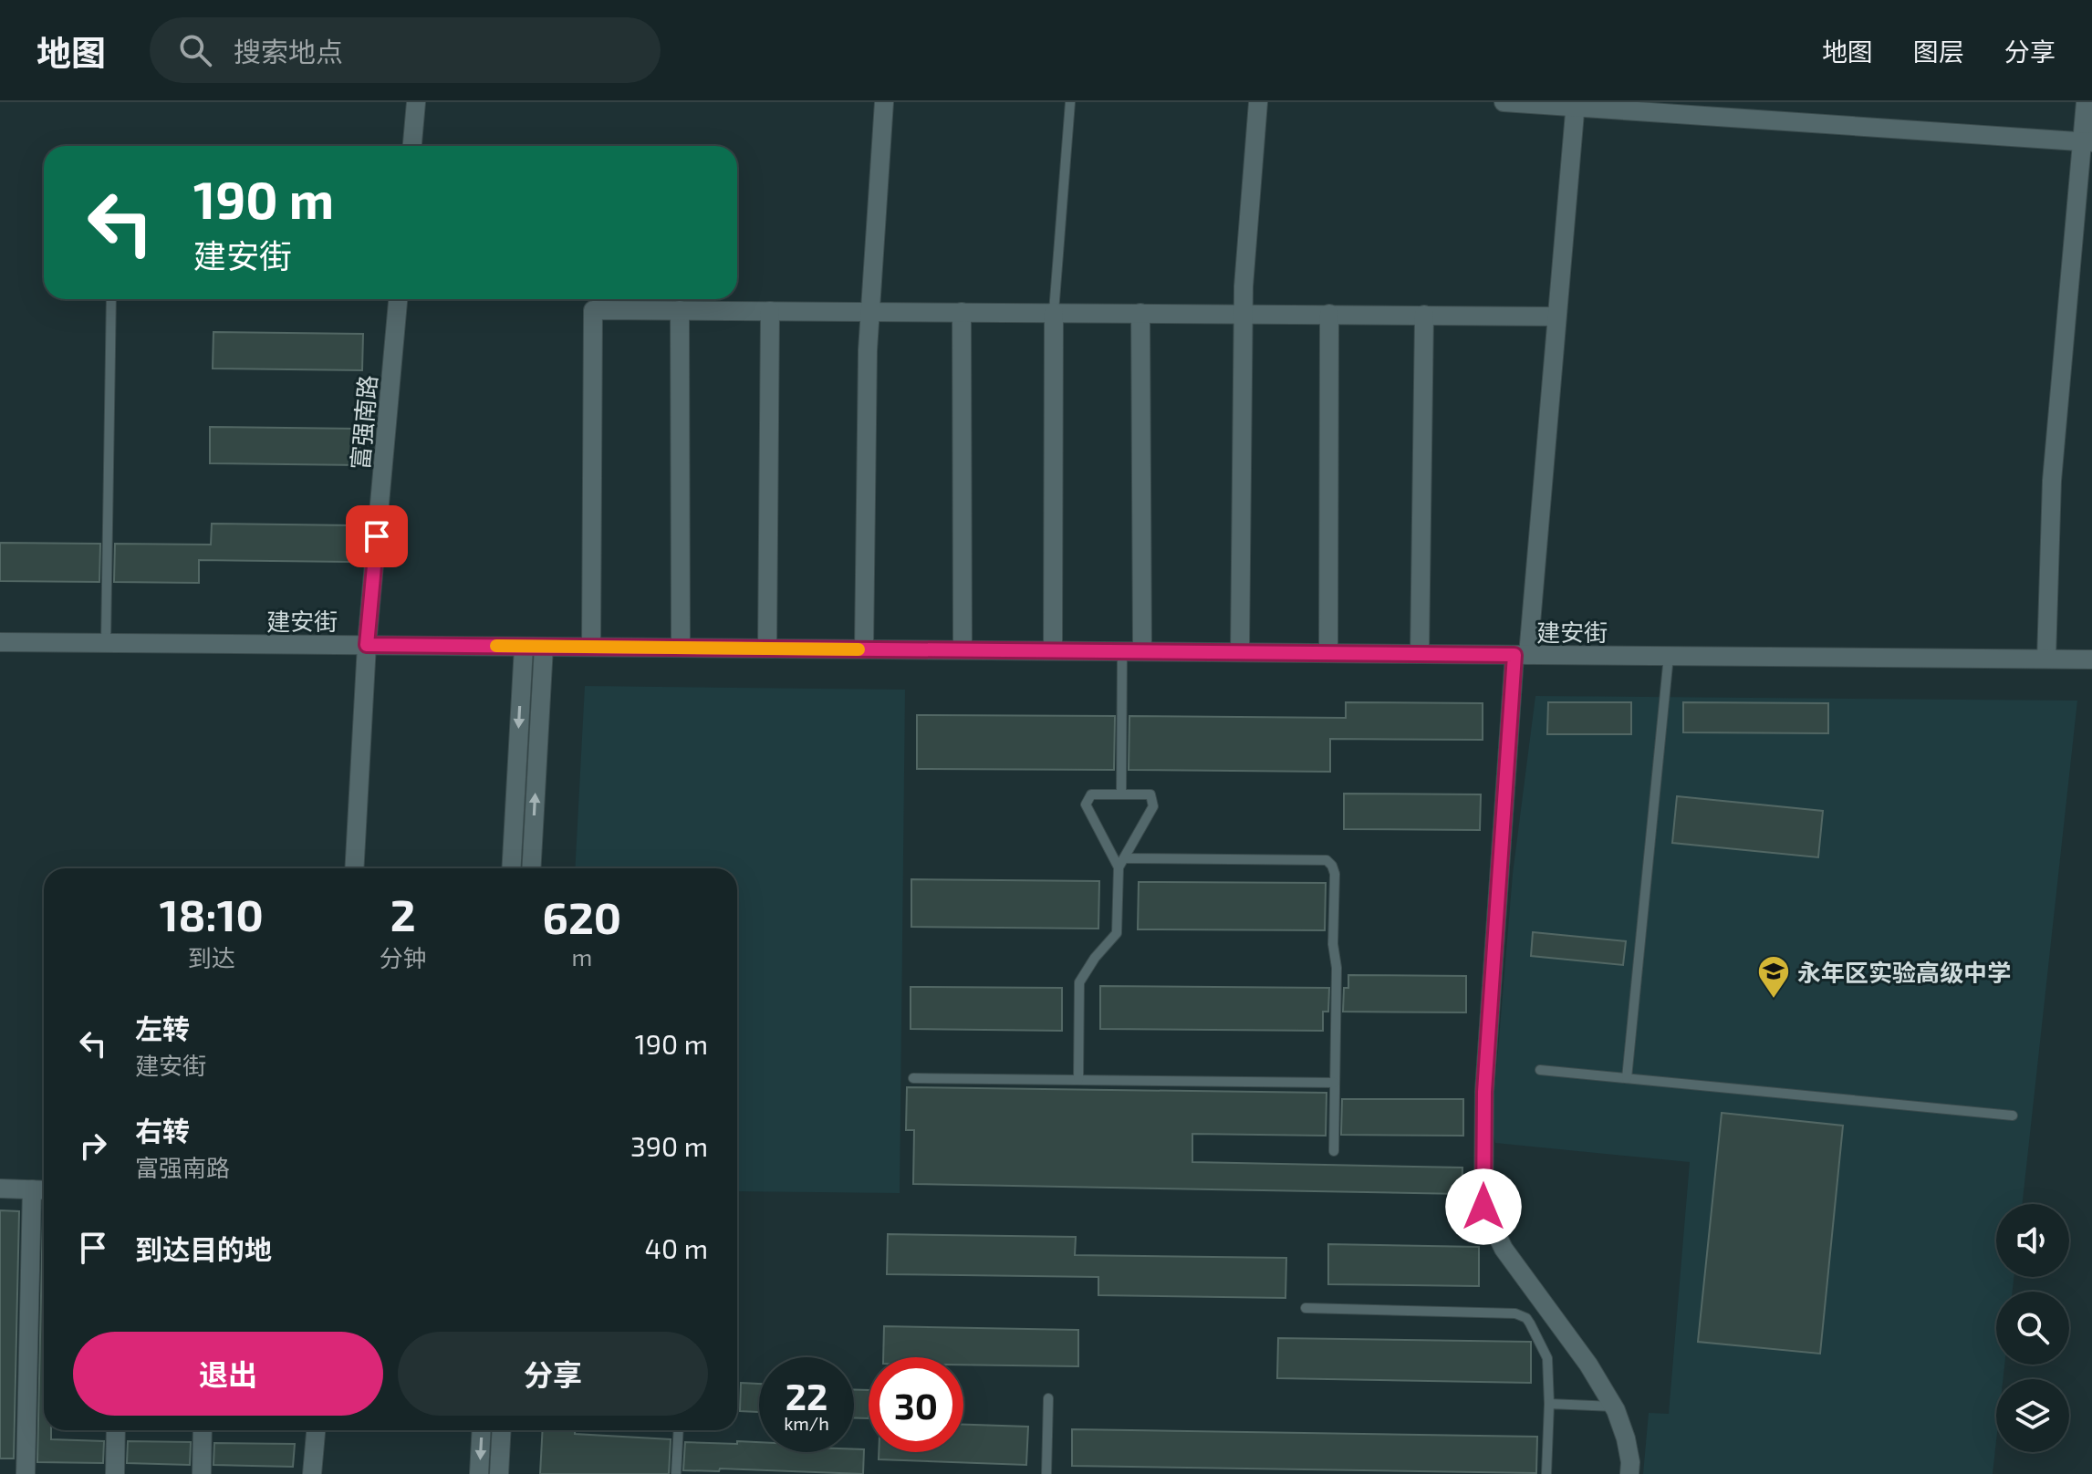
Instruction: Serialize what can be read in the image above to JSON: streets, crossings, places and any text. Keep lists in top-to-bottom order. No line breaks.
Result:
{"streets":{"street":["富强南路","建安街"]},"crossings":[["富强南路","建安街"]],"places":{"school or university":["永年区实验高级中学"]},"page":{"header":"地图","search":"搜索地点","nav":["地图","图层","分享"],"turn":["190 m","建安街"],"eta":["18:10","到达","2","分钟","620","m"],"list":[{"name":"左转","note":"建安街","value":"190 m"},{"name":"右转","note":"富强南路","value":"390 m"},{"name":"到达目的地","value":"40 m"}],"buttons":["退出","分享"],"speed":"22 km/h","limit":"30"}}
